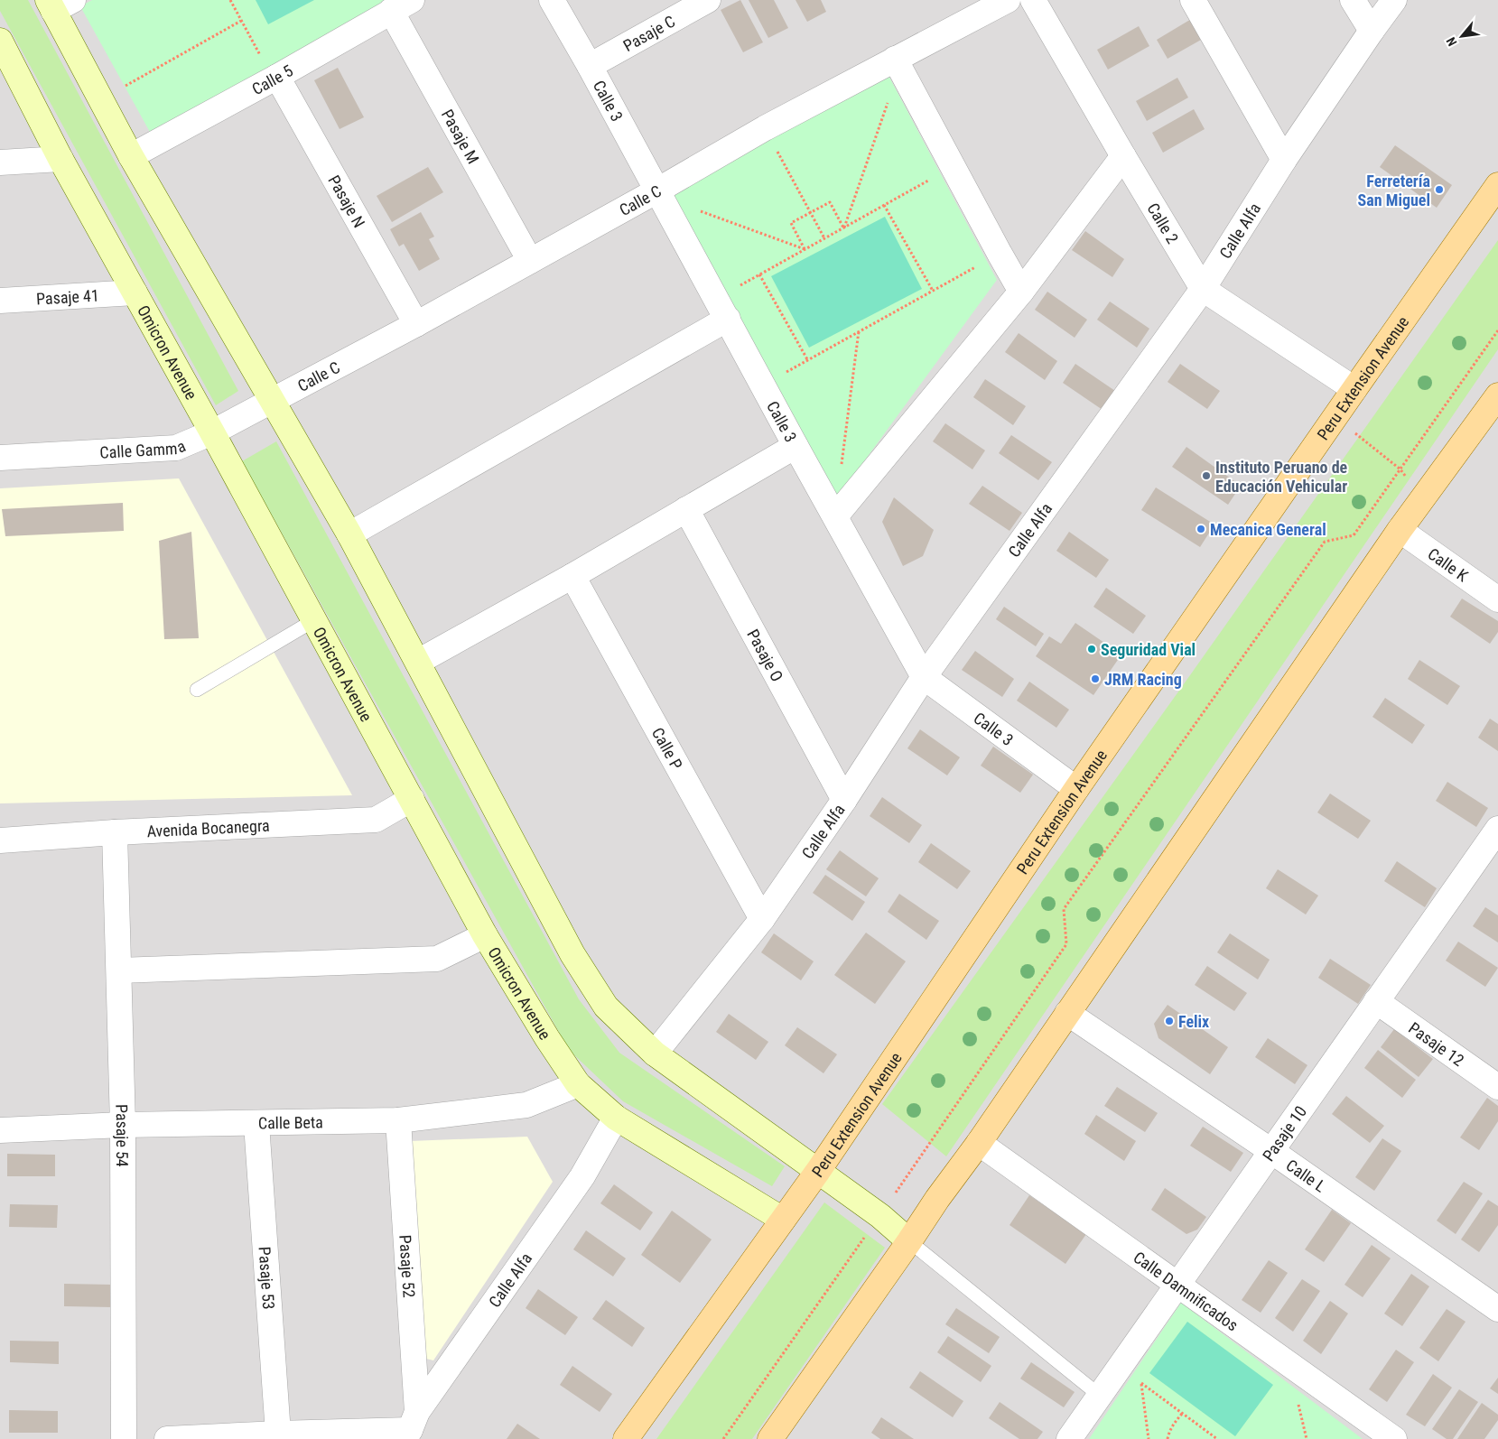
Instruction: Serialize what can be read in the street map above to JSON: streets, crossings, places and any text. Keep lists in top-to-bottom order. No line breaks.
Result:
{"streets":{"main road":["Peru Extension Avenue"],"street":["Pasaje C","Calle 5","Calle 3","Pasaje M","Pasaje N","Calle C","Calle 2","Calle Alfa","Pasaje 41","Omicron Avenue","Calle Gamma","Calle K","Pasaje O","Calle P","Avenida Bocanegra","Pasaje 12","Calle Beta","Pasaje 10","Pasaje 54","Calle L","Pasaje 52","Pasaje 53","Calle Damnificados"]},"crossings":[["Pasaje C","Calle 3"],["Calle 5","Pasaje M"],["Calle 5","Pasaje N"],["Calle 3","Calle C"],["Calle 3","Calle Alfa"],["Calle 3","Peru Extension Avenue"],["Pasaje M","Calle C"],["Pasaje N","Calle C"],["Calle C","Calle Gamma"],["Calle 2","Calle Alfa"],["Calle 2","Peru Extension Avenue"],["Calle Alfa","Omicron Avenue"],["Calle Alfa","Pasaje O"],["Calle Alfa","Calle P"],["Calle Alfa","Pasaje 52"],["Pasaje 41","Omicron Avenue"],["Omicron Avenue","Peru Extension Avenue"],["Omicron Avenue","Calle Gamma"],["Omicron Avenue","Avenida Bocanegra"],["Omicron Avenue","Calle Beta"],["Avenida Bocanegra","Pasaje 54"],["Pasaje 12","Pasaje 10"],["Calle Beta","Pasaje 54"],["Calle Beta","Pasaje 52"],["Calle Beta","Pasaje 53"],["Pasaje 10","Calle L"],["Pasaje 10","Calle Damnificados"]],"places":["Ferretería San Miguel","Instituto Peruano de Educación Vehicular","Mecanica General","Seguridad Vial","JRM Racing","Felix"],"north":"bottom left"}
